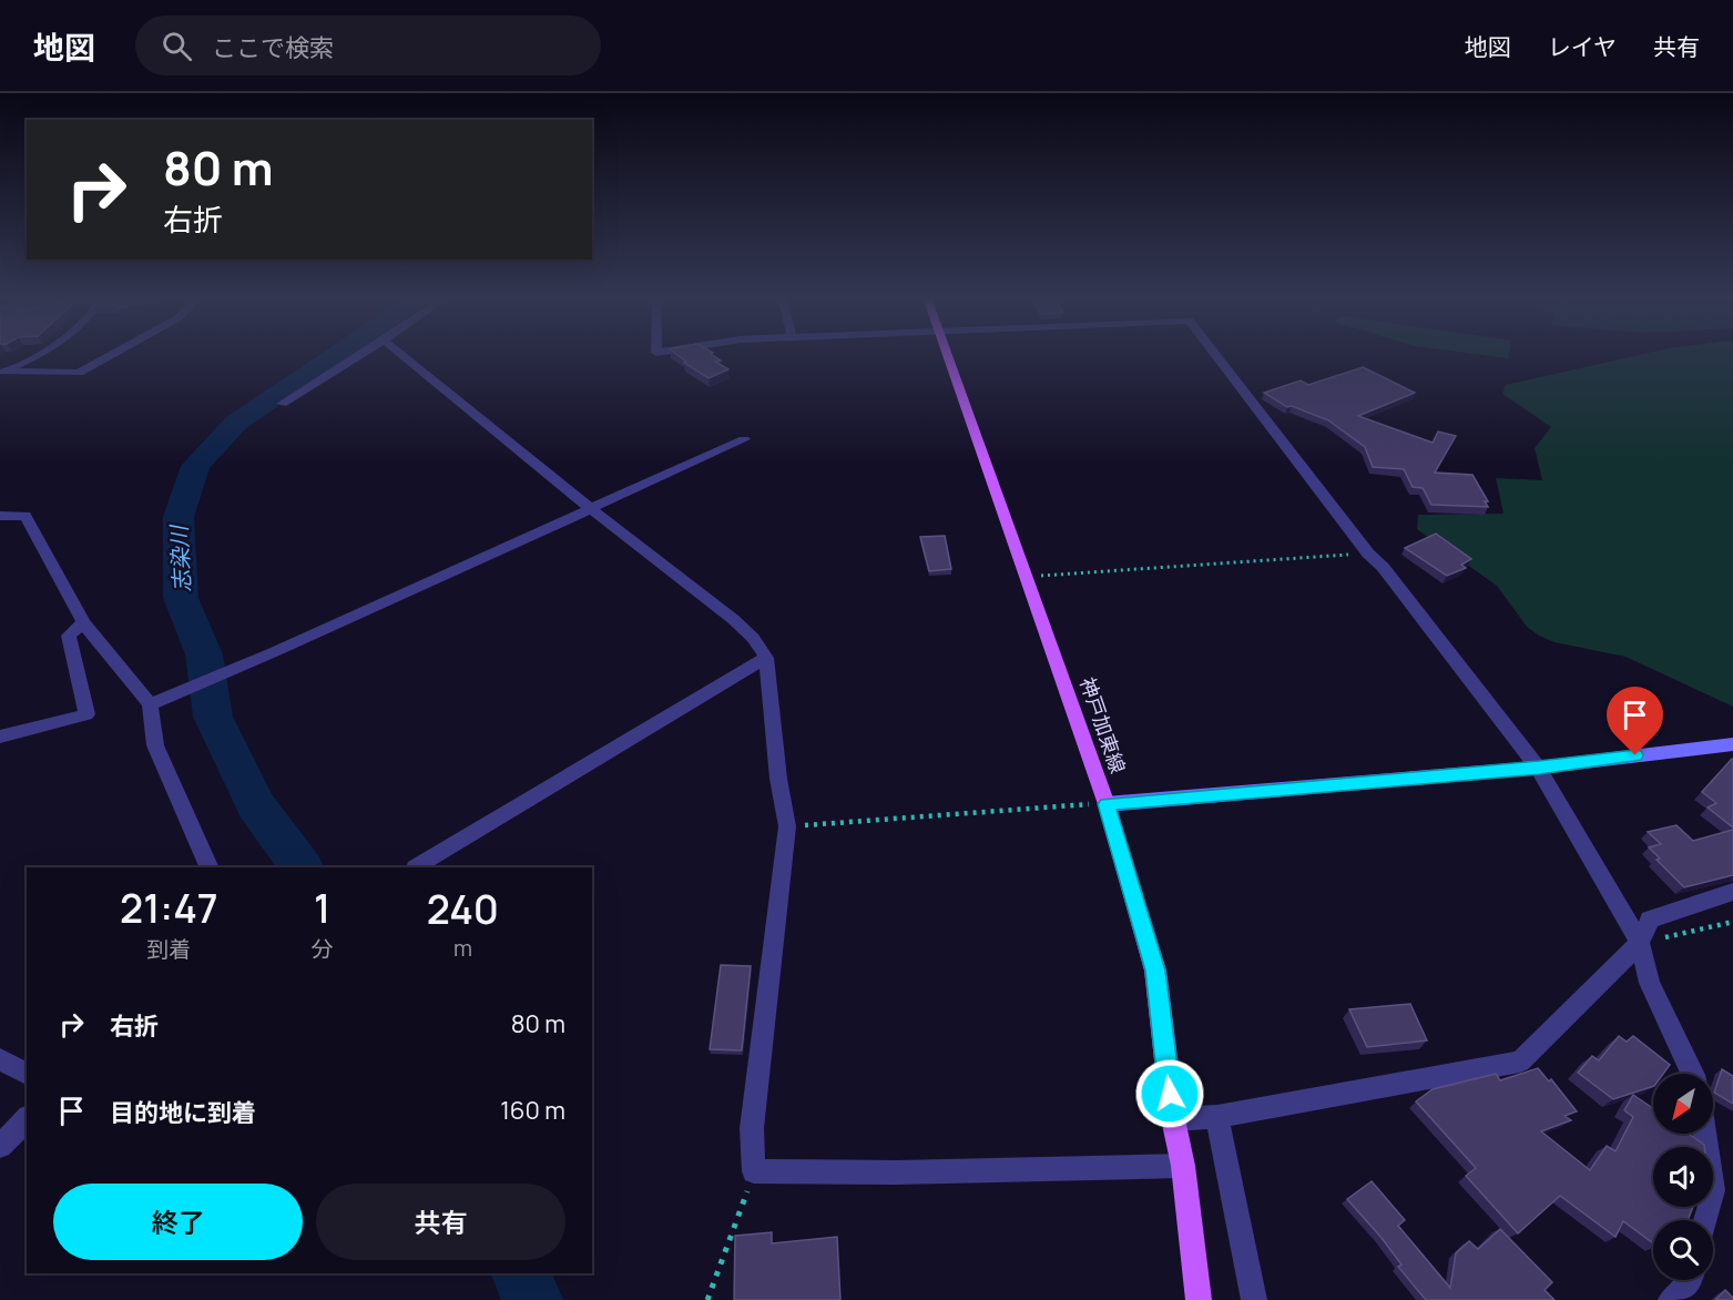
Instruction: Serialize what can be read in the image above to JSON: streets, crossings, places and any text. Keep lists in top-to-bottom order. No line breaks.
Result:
{"streets":{"main road":["神戸加東線"]},"water":["志染川"],"north":"bottom left","page":{"header":"地図","search":"ここで検索","nav":["地図","レイヤ","共有"],"turn":["80 m","右折"],"eta":["21:47","到着","1","分","240","m"],"list":[{"name":"右折","value":"80 m"},{"name":"目的地に到着","value":"160 m"}],"buttons":["終了","共有"]}}
